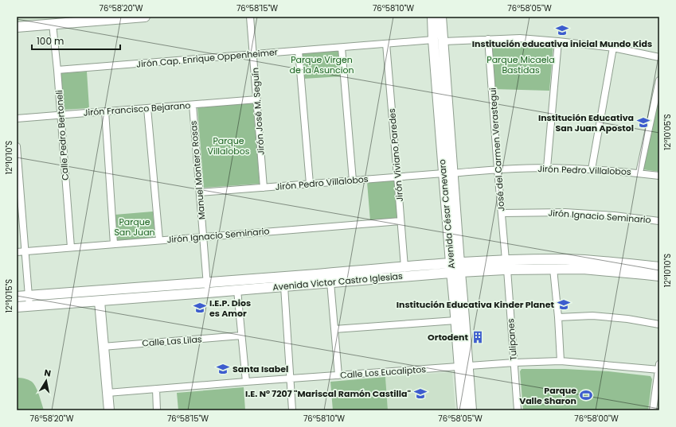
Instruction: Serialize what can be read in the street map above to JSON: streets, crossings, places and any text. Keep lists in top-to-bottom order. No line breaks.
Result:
{"streets":{"street":["Jirón Cap. Enrique Oppenheimer","Jirón Francisco Bejarano","Jirón José M. Seguín","Calle Pedro Bertoneli","José del Carmen Verastegui","Jirón Viviano Paredes","Manuel Montero Rosas","Jirón Pedro Villalobos","Avenida César Canevaro","Jirón Ignacio Seminario","Avenida Victor Castro Iglesias","Tulipanes","Calle Las Lilas","Calle Los Eucaliptos"]},"crossings":[["Jirón Cap. Enrique Oppenheimer","Jirón José M. Seguín"],["Jirón Cap. Enrique Oppenheimer","Calle Pedro Bertoneli"],["Jirón Cap. Enrique Oppenheimer","Jirón Viviano Paredes"],["Jirón Cap. Enrique Oppenheimer","Avenida César Canevaro"],["Jirón Francisco Bejarano","Jirón José M. Seguín"],["Jirón Francisco Bejarano","Calle Pedro Bertoneli"],["Jirón Francisco Bejarano","Manuel Montero Rosas"],["Jirón José M. Seguín","Jirón Pedro Villalobos"],["Calle Pedro Bertoneli","Jirón Ignacio Seminario"],["José del Carmen Verastegui","Jirón Pedro Villalobos"],["José del Carmen Verastegui","Jirón Ignacio Seminario"],["José del Carmen Verastegui","Avenida Victor Castro Iglesias"],["José del Carmen Verastegui","Tulipanes"],["Jirón Viviano Paredes","Jirón Pedro Villalobos"],["Jirón Viviano Paredes","Jirón Ignacio Seminario"],["Jirón Viviano Paredes","Avenida Victor Castro Iglesias"],["Manuel Montero Rosas","Jirón Pedro Villalobos"],["Manuel Montero Rosas","Jirón Ignacio Seminario"],["Manuel Montero Rosas","Avenida Victor Castro Iglesias"],["Jirón Pedro Villalobos","Avenida César Canevaro"],["Avenida César Canevaro","Avenida Victor Castro Iglesias"],["Avenida César Canevaro","Calle Los Eucaliptos"],["Avenida Victor Castro Iglesias","Tulipanes"],["Tulipanes","Calle Los Eucaliptos"]],"parks":["Parque Virgen de la Asuncion","Parque Micaela Bastidas","Parque Villalobos","Parque San Juan"],"places":{"school or university":["Institución educativa inicial Mundo Kids","Institución Educativa San Juan Apostol","Institución Educativa Kinder Planet","I.E.P. Dios es Amor","Santa Isabel","I.E. N° 7207 \"Mariscal Ramón Castilla\""],"building":["Ortodent"],"sports":["Parque Valle Sharon"]},"scale_bar":"100 m","north":"top","coordinates":["76°58'20\"W","76°58'15\"W","76°58'10\"W","76°58'05\"W","12°10'05\"S","12°10'10\"S","12°10'15\"S","76°58'00\"W"]}
